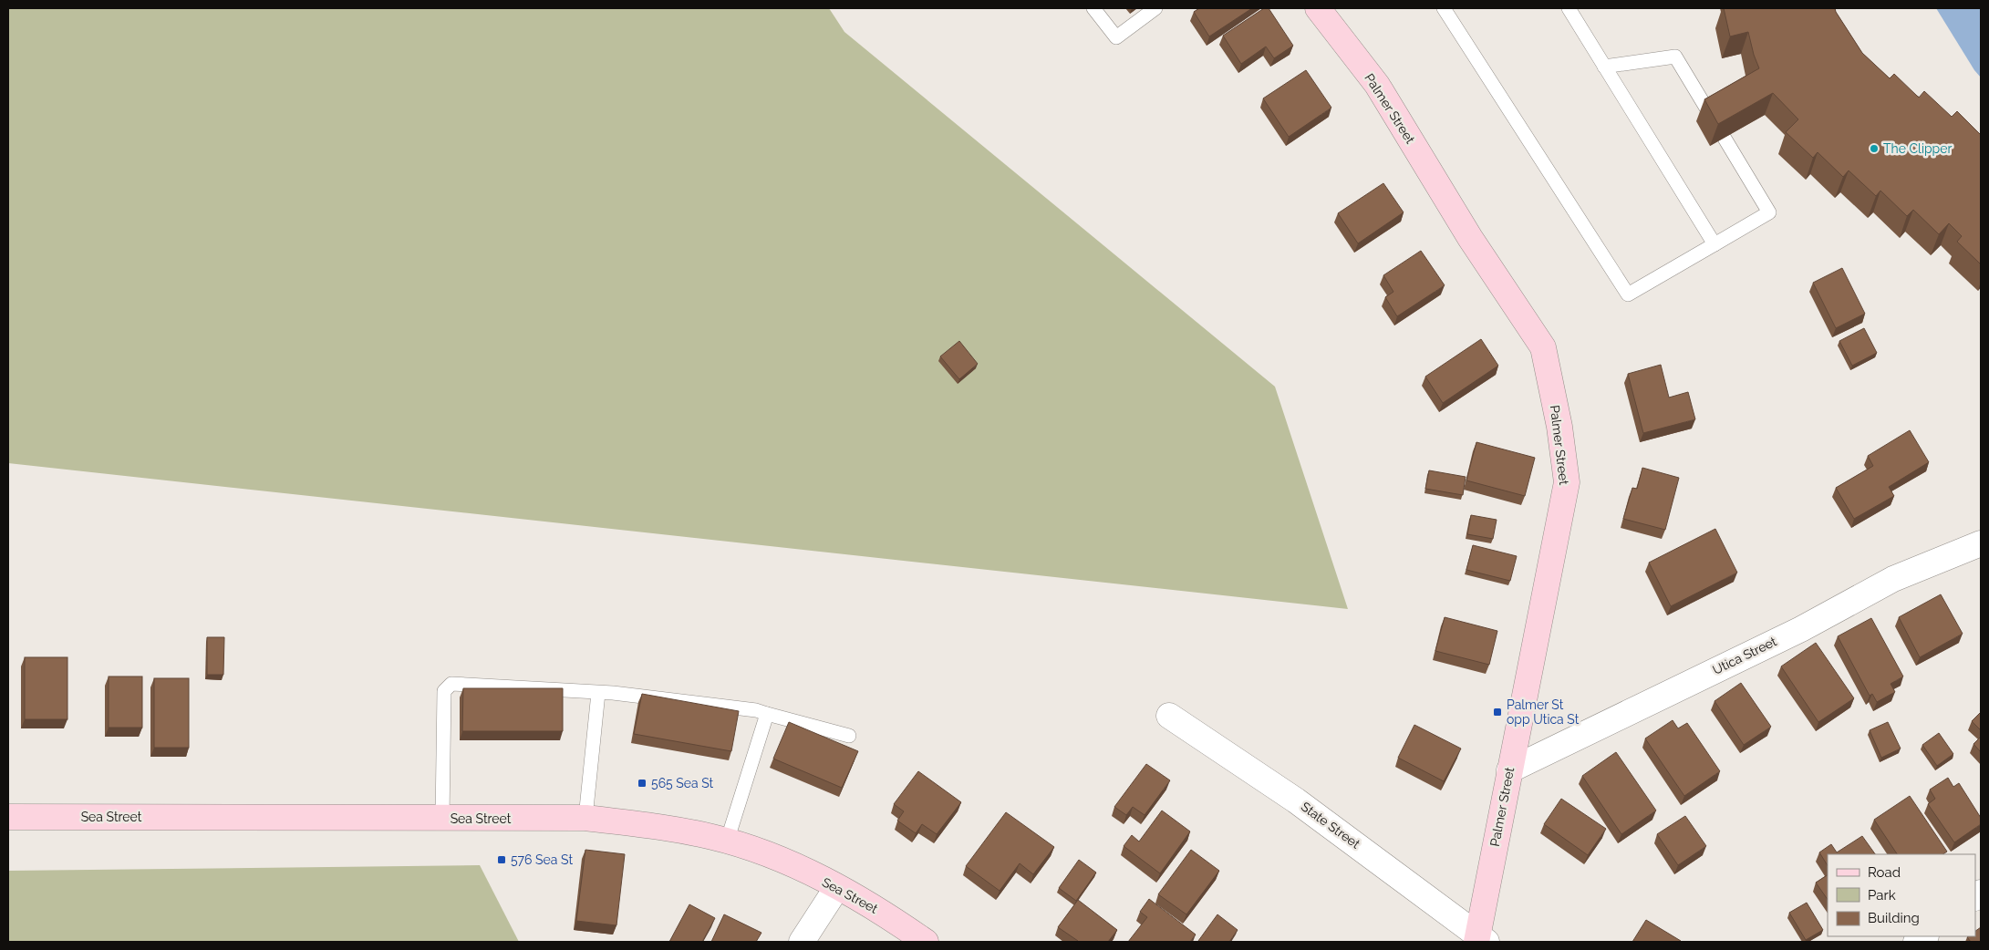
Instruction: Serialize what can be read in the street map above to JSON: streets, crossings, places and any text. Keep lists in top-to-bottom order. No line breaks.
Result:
{"streets":{"street":["Palmer Street","Utica Street","Sea Street","State Street"]},"crossings":[["Palmer Street","Utica Street"],["Palmer Street","State Street"]],"places":{"other":["The Clipper"],"transit":["Palmer St opp Utica St","565 Sea St","576 Sea St"]},"legend":["Road","Park","Building"]}
